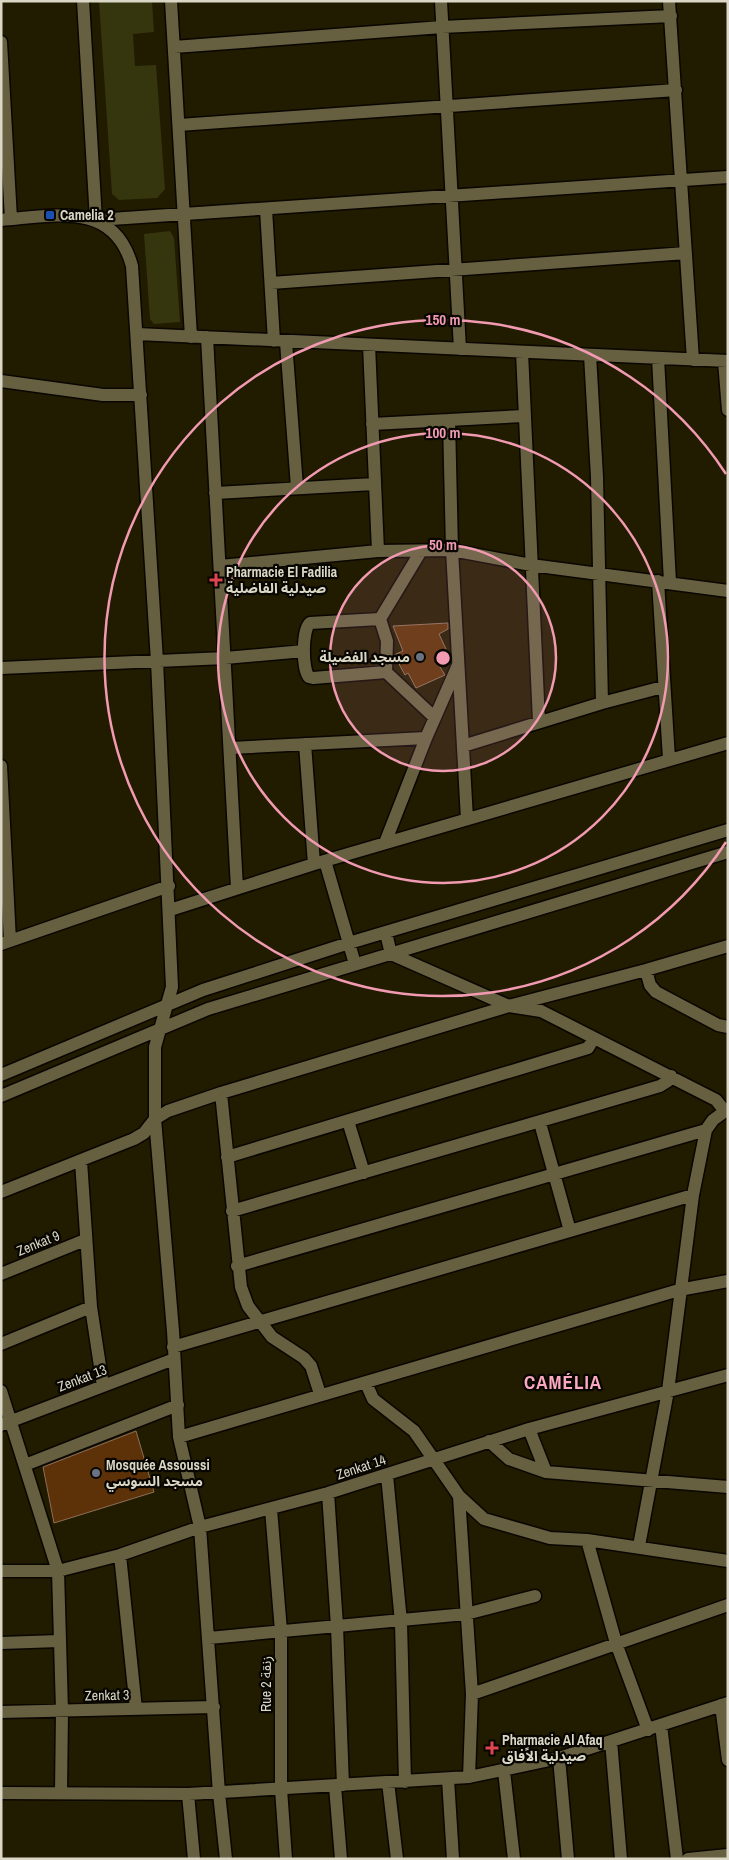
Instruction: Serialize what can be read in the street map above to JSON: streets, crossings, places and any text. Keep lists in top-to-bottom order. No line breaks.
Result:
{"streets":{"street":["Zenkat 9","Zenkat 13","Zenkat 14","Rue 2 زنقة","Zenkat 3"]},"crossings":[["Zenkat 14","Rue 2 زنقة"]],"districts":["CAMÉLIA"],"places":{"transit":["Camelia 2"],"health":["Pharmacie El Fadilia صيدلية الفاضلية","Pharmacie Al Afaq صيدلية الاًفاق"],"other":["مسجد الفضيلة","Mosquée Assoussi مسجد السوسي"]},"rings":["150 m","100 m","50 m"]}
